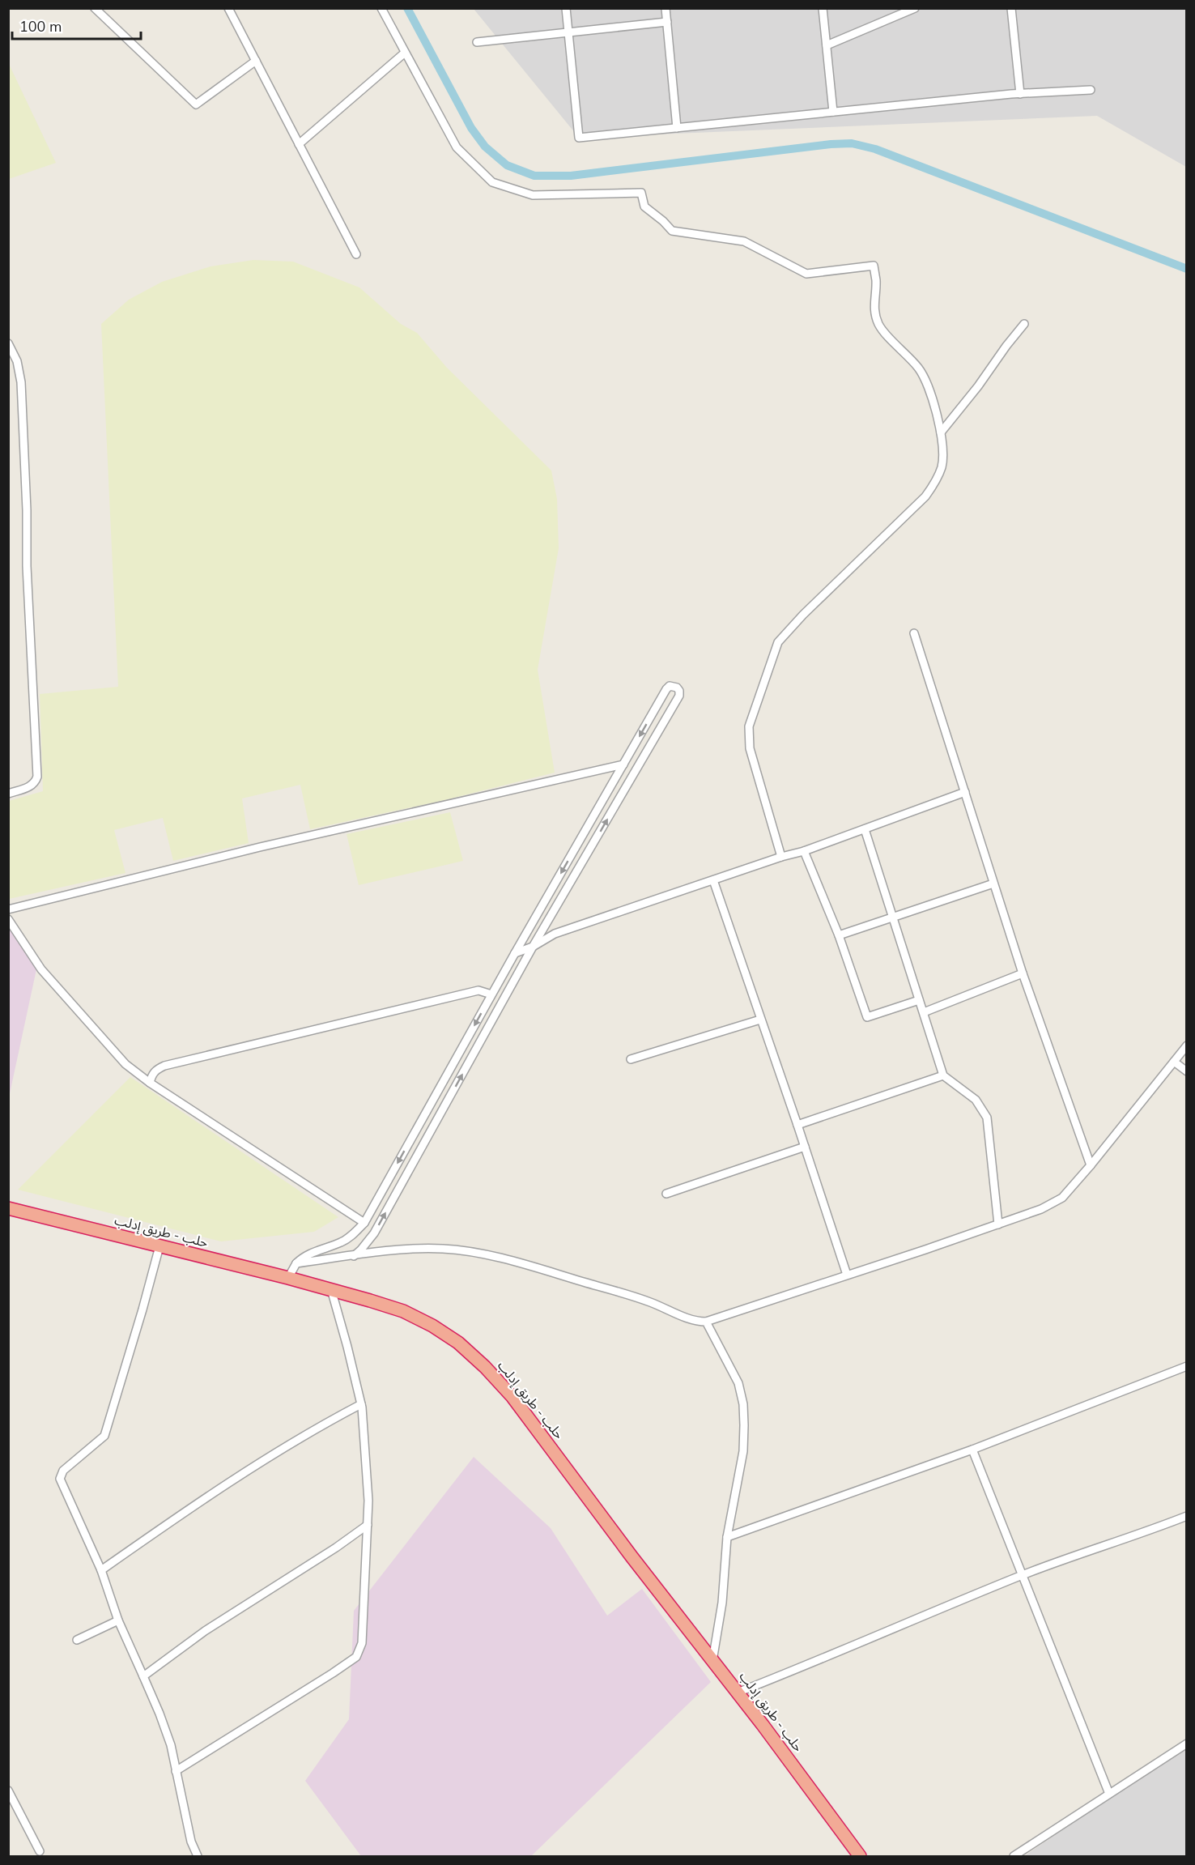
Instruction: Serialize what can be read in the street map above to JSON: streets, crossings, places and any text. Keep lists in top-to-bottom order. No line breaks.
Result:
{"streets":{"highway":["حلب - طريق إدلب"]},"scale_bar":"100 m"}
